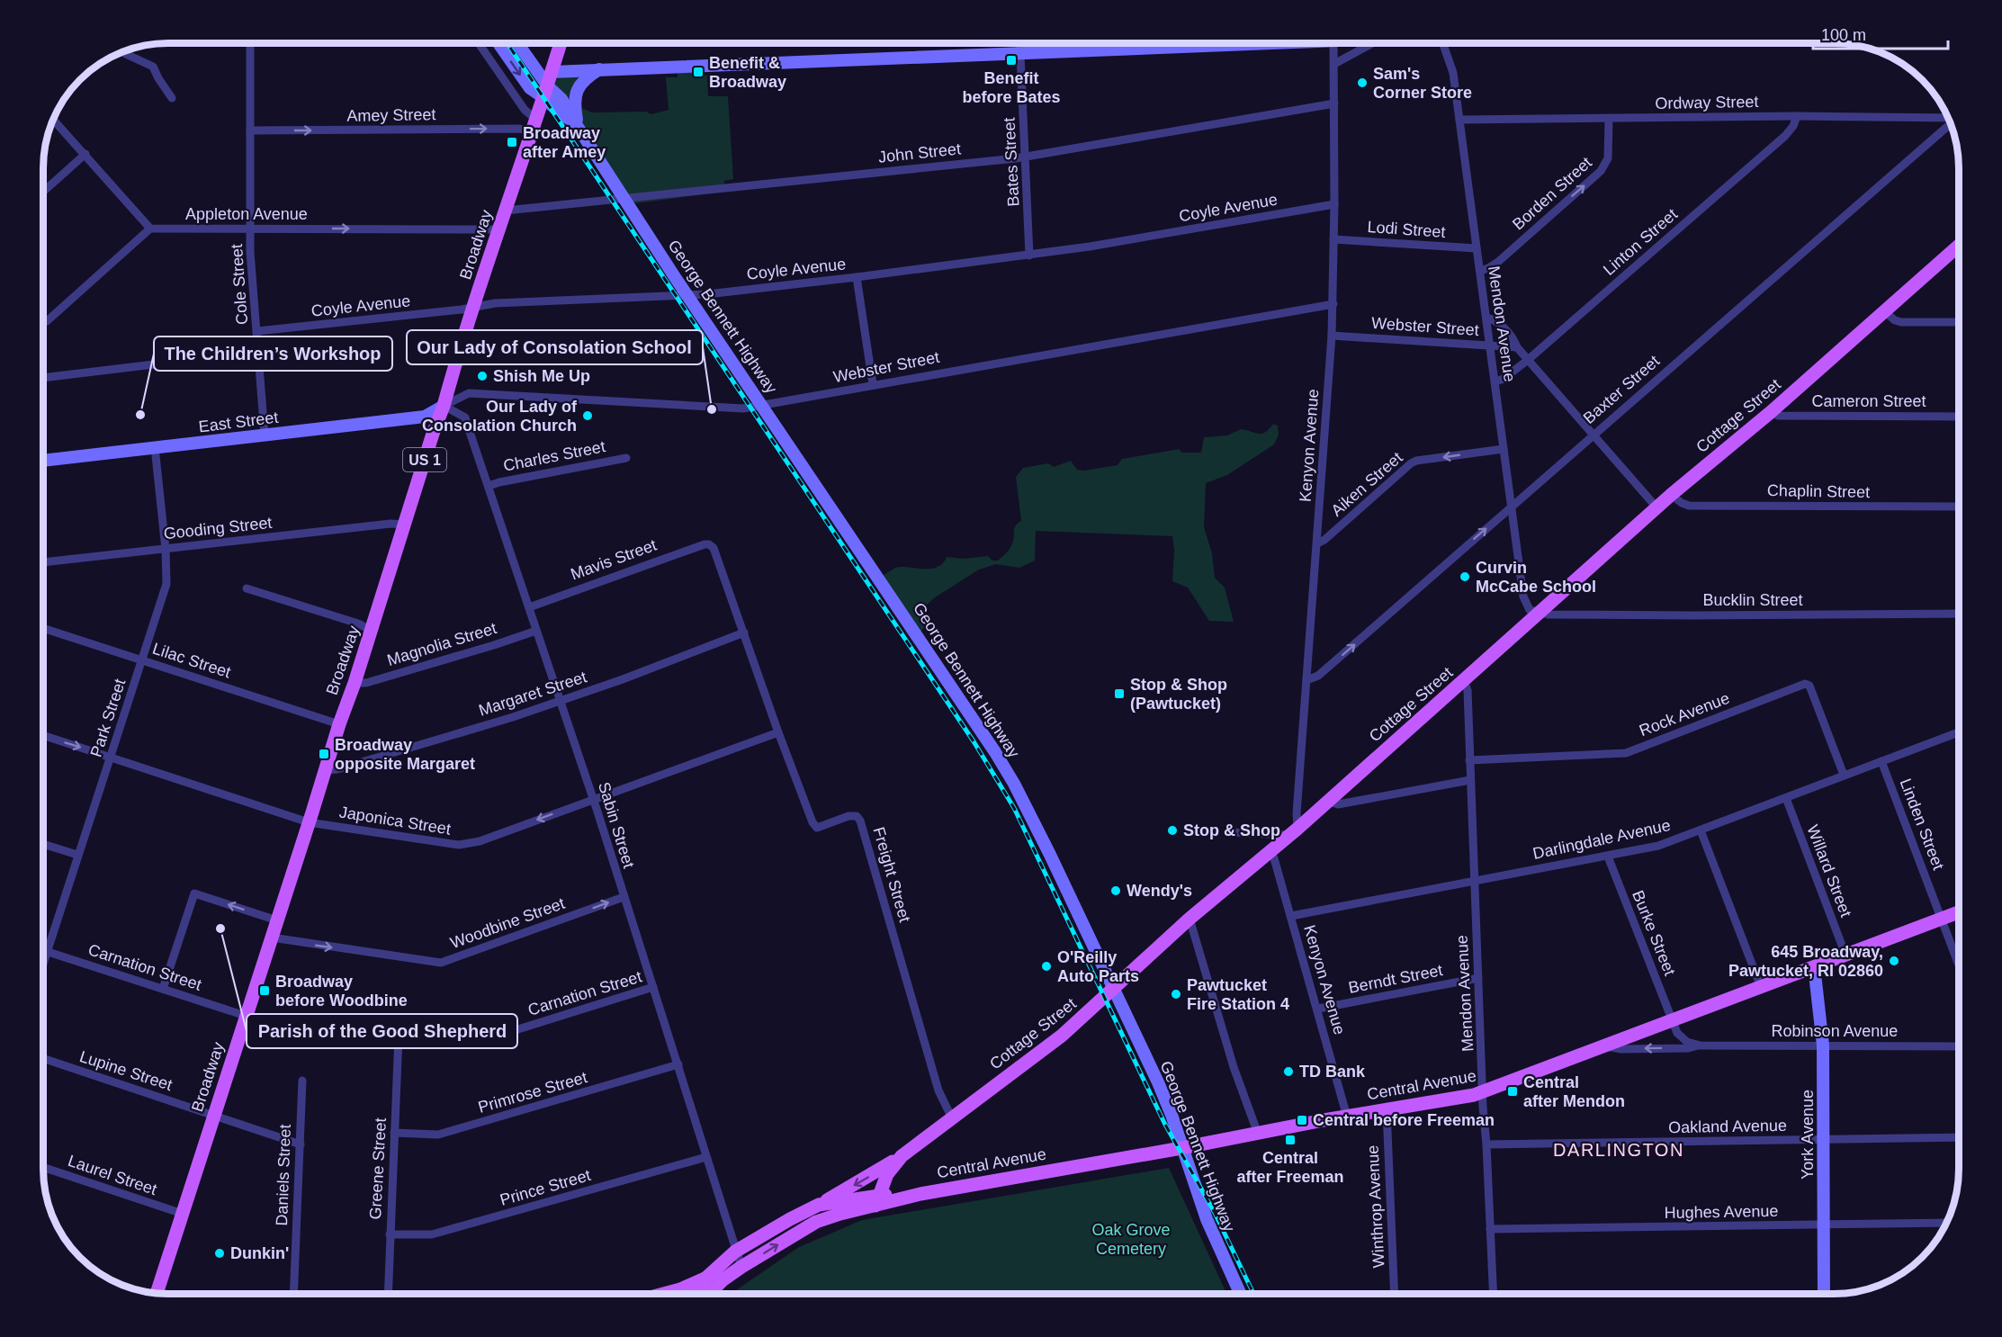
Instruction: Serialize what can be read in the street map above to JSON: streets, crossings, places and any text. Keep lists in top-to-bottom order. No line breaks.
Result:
{"streets":{"main road":["Broadway","George Bennett Highway","Cottage Street","East Street","US 1","Central Avenue","York Avenue"],"street":["Ordway Street","Amey Street","John Street","Bates Street","Borden Street","Coyle Avenue","Appleton Avenue","Lodi Street","Linton Street","Cole Street","Mendon Avenue","Webster Street","Baxter Street","Cameron Street","Kenyon Avenue","Charles Street","Aiken Street","Chaplin Street","Gooding Street","Mavis Street","Bucklin Street","Magnolia Street","Lilac Street","Margaret Street","Rock Avenue","Park Street","Japonica Street","Linden Street","Sabin Street","Darlingdale Avenue","Willard Street","Freight Street","Woodbine Street","Burke Street","Carnation Street","Berndt Street","Robinson Avenue","Lupine Street","Primrose Street","Oakland Avenue","Greene Street","Laurel Street","Daniels Street","Prince Street","Winthrop Avenue","Hughes Avenue"]},"crossings":[["Ordway Street","Borden Street"],["Ordway Street","Linton Street"],["Ordway Street","Mendon Avenue"],["Amey Street","Broadway"],["Amey Street","Cole Street"],["John Street","Bates Street"],["John Street","Broadway"],["John Street","George Bennett Highway"],["John Street","Kenyon Avenue"],["Bates Street","Coyle Avenue"],["Borden Street","Mendon Avenue"],["Coyle Avenue","Broadway"],["Coyle Avenue","Cole Street"],["Coyle Avenue","George Bennett Highway"],["Coyle Avenue","Kenyon Avenue"],["Appleton Avenue","Broadway"],["Appleton Avenue","Cole Street"],["Lodi Street","Mendon Avenue"],["Lodi Street","Kenyon Avenue"],["Linton Street","Mendon Avenue"],["Linton Street","Webster Street"],["Broadway","George Bennett Highway"],["Broadway","Webster Street"],["Broadway","East Street"],["Broadway","Gooding Street"],["Broadway","Magnolia Street"],["Broadway","Lilac Street"],["Broadway","Margaret Street"],["Broadway","Japonica Street"],["Broadway","Sabin Street"],["Broadway","Woodbine Street"],["Broadway","Carnation Street"],["Broadway","Lupine Street"],["Broadway","Laurel Street"],["Cole Street","East Street"],["George Bennett Highway","Webster Street"],["George Bennett Highway","Cottage Street"],["George Bennett Highway","Central Avenue"],["Mendon Avenue","Webster Street"],["Mendon Avenue","Baxter Street"],["Mendon Avenue","Cottage Street"],["Mendon Avenue","Aiken Street"],["Mendon Avenue","Bucklin Street"],["Mendon Avenue","Rock Avenue"],["Mendon Avenue","Darlingdale Avenue"],["Mendon Avenue","Berndt Street"],["Mendon Avenue","Central Avenue"],["Mendon Avenue","Oakland Avenue"],["Mendon Avenue","Hughes Avenue"],["Webster Street","Baxter Street"],["Webster Street","Cottage Street"],["Webster Street","East Street"],["Webster Street","Kenyon Avenue"],["Webster Street","Sabin Street"],["Baxter Street","Kenyon Avenue"],["Cameron Street","Cottage Street"],["Cottage Street","Kenyon Avenue"],["Cottage Street","Chaplin Street"],["Cottage Street","Bucklin Street"],["Cottage Street","Freight Street"],["Cottage Street","Central Avenue"],["East Street","Park Street"],["East Street","Sabin Street"],["Kenyon Avenue","Aiken Street"],["Kenyon Avenue","Darlingdale Avenue"],["Kenyon Avenue","Berndt Street"],["Kenyon Avenue","Central Avenue"],["Charles Street","Sabin Street"],["Gooding Street","Park Street"],["Mavis Street","Sabin Street"],["Mavis Street","Freight Street"],["Magnolia Street","Sabin Street"],["Lilac Street","Park Street"],["Margaret Street","Sabin Street"],["Margaret Street","Freight Street"],["Rock Avenue","Darlingdale Avenue"],["Park Street","Japonica Street"],["Park Street","Carnation Street"],["Japonica Street","Sabin Street"],["Japonica Street","Freight Street"],["Linden Street","Darlingdale Avenue"],["Linden Street","Central Avenue"],["Sabin Street","Woodbine Street"],["Sabin Street","Carnation Street"],["Sabin Street","Central Avenue"],["Sabin Street","Primrose Street"],["Sabin Street","Prince Street"],["Darlingdale Avenue","Willard Street"],["Darlingdale Avenue","Burke Street"],["Willard Street","Central Avenue"],["Burke Street","Robinson Avenue"],["Burke Street","Central Avenue"],["Carnation Street","Greene Street"],["Robinson Avenue","Central Avenue"],["Robinson Avenue","York Avenue"],["Lupine Street","Daniels Street"],["Central Avenue","York Avenue"],["Central Avenue","Winthrop Avenue"],["Primrose Street","Greene Street"],["Oakland Avenue","York Avenue"],["York Avenue","Hughes Avenue"],["Greene Street","Prince Street"]],"one_way":["Amey Street","Borden Street","Appleton Avenue","Aiken Street","Woodbine Street"],"districts":["DARLINGTON"],"parks":["Oak Grove Cemetery"],"places":{"transit":["Benefit before Bates","Benefit & Broadway","Broadway after Amey","Stop & Shop (Pawtucket)","Broadway opposite Margaret","Broadway before Woodbine","Central after Mendon","Central before Freeman","Central after Freeman"],"other":["Sam's Corner Store","Shish Me Up","Our Lady of Consolation School","The Children’s Workshop","Our Lady of Consolation Church","Curvin McCabe School","Stop & Shop","Wendy's","Parish of the Good Shepherd","645 Broadway, Pawtucket, RI 02860","O'Reilly Auto Parts","Pawtucket Fire Station 4","TD Bank","Dunkin'"]},"scale_bar":"100 m"}
